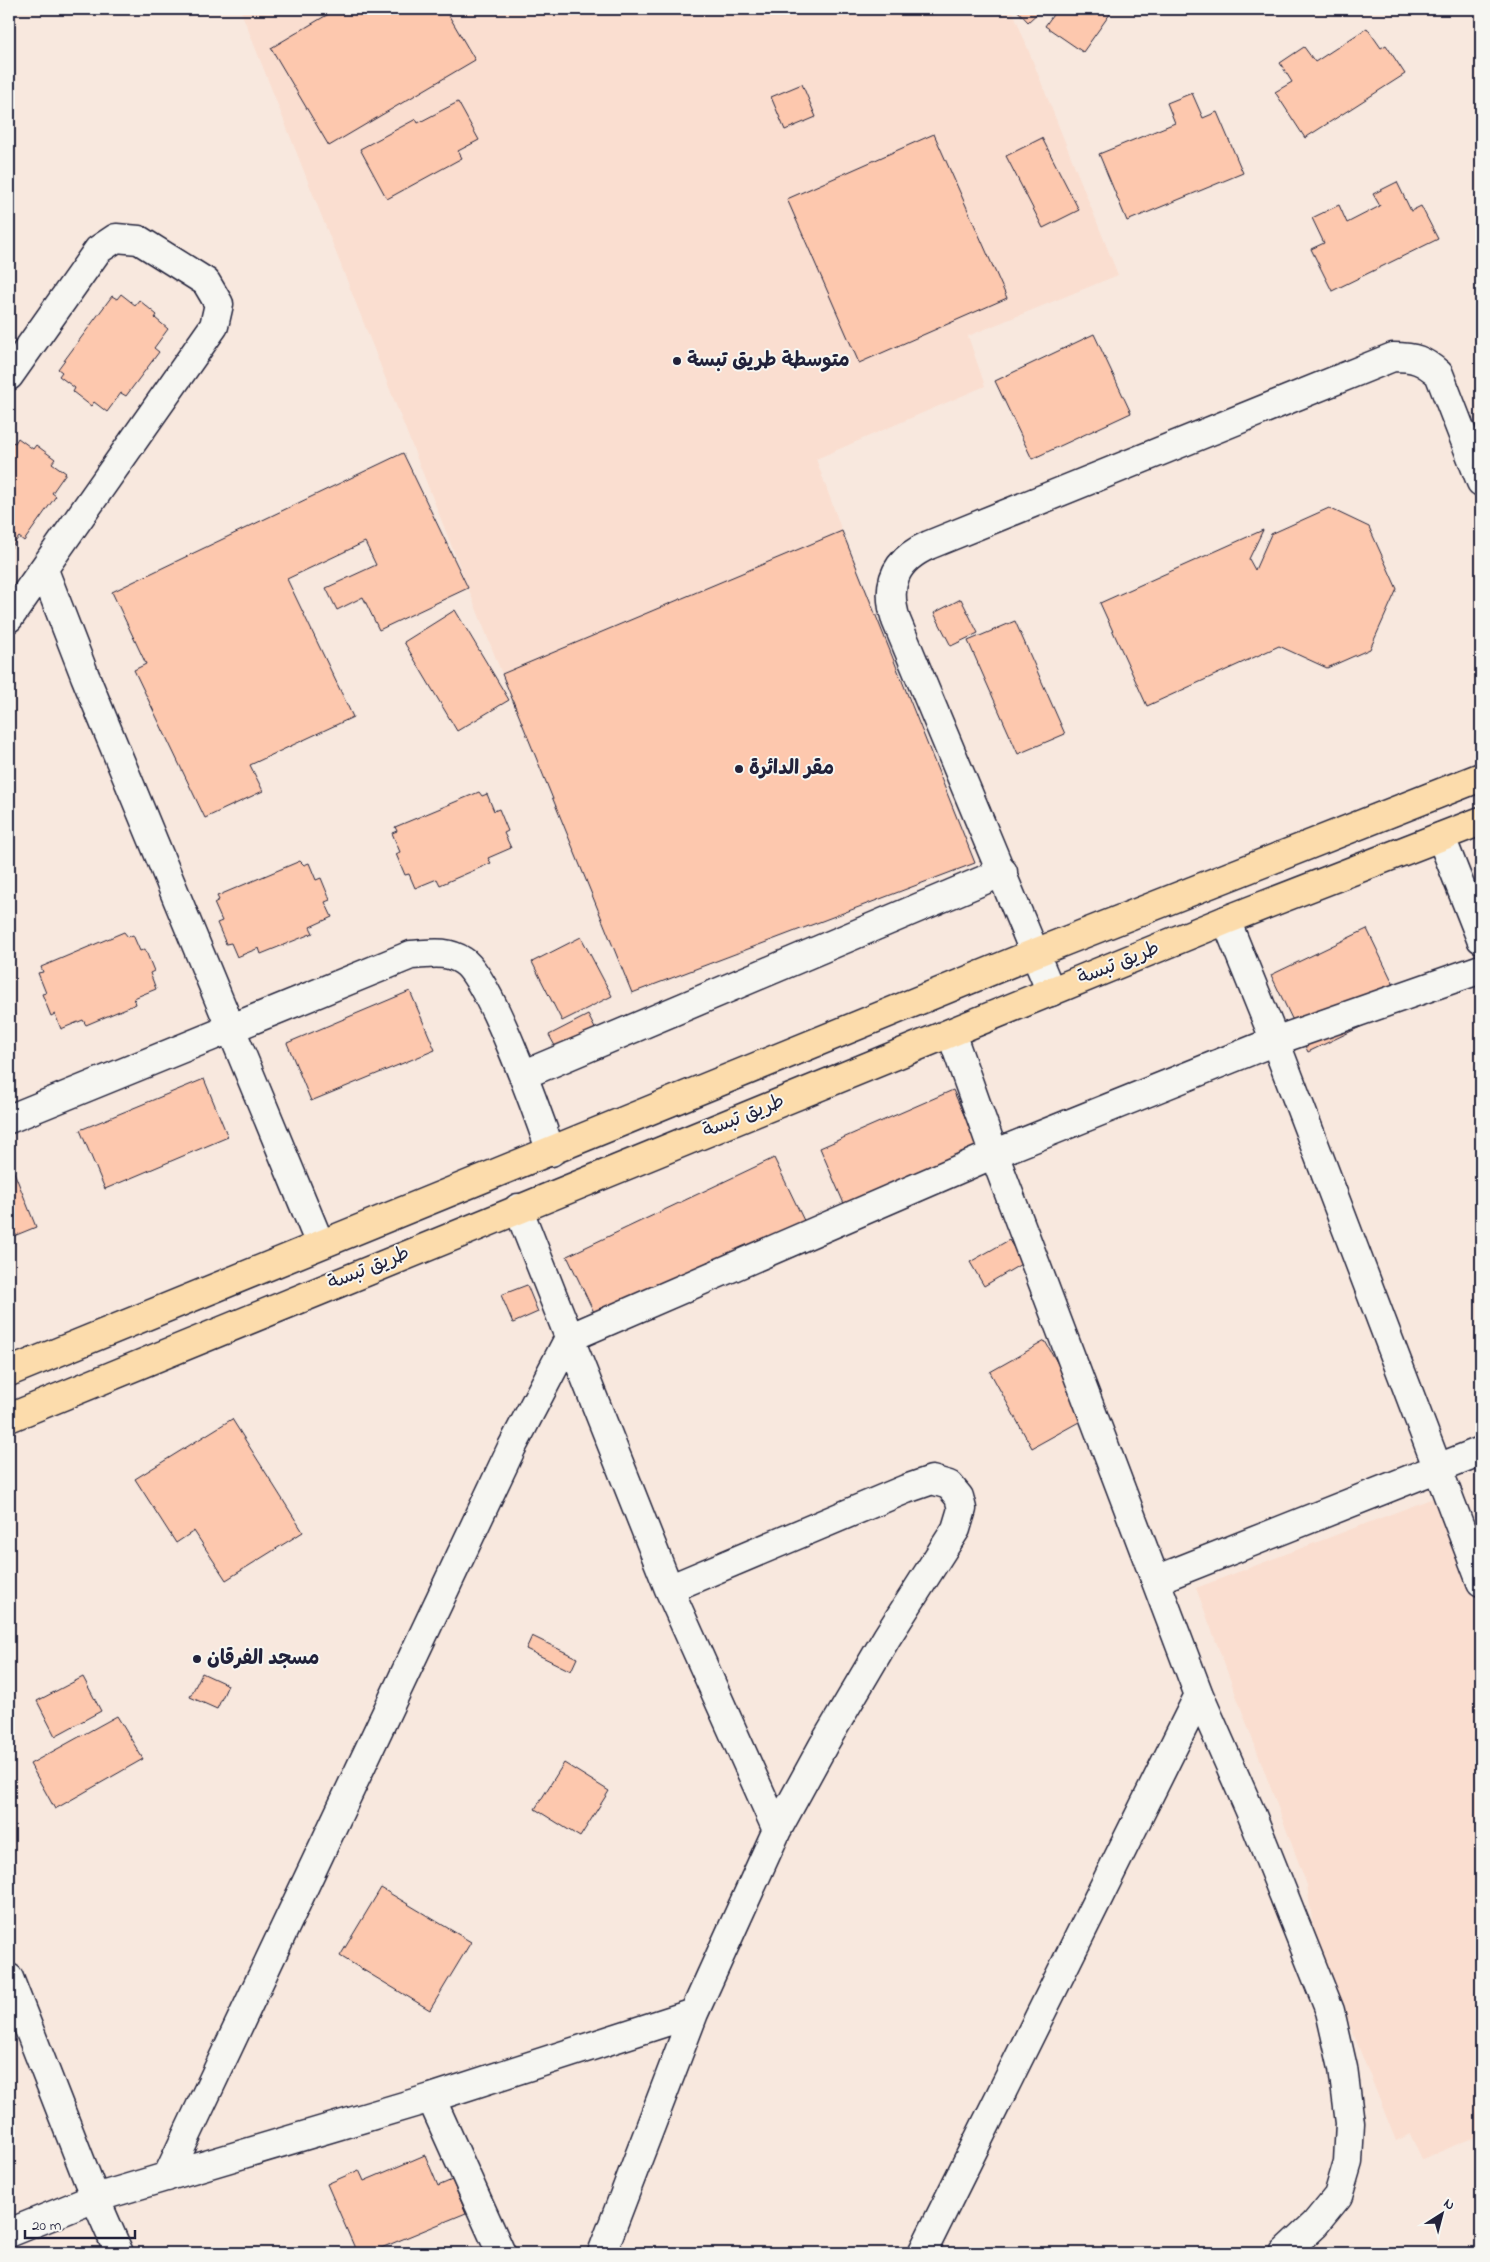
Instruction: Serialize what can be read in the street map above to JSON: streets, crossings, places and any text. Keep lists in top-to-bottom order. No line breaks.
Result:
{"streets":{"main road":["طريق تبسة"]},"places":["متوسطة طريق تبسة","مقر الدائرة","مسجد الفرقان"],"scale_bar":"20 m","north":"top right"}
